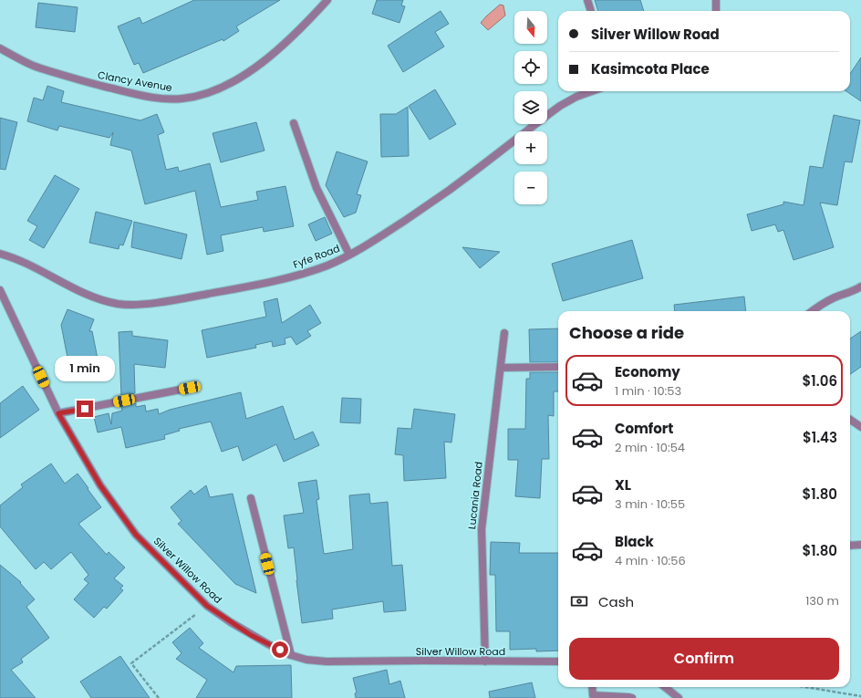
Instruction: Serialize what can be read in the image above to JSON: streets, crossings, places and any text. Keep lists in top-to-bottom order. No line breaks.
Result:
{"streets":{"street":["Clancy Avenue","Fyfe Road","Lucania Road","Silver Willow Road"]},"crossings":[["Lucania Road","Silver Willow Road"]],"north":"bottom","page":{"map_buttons":["+","−"],"banner":["Silver Willow Road","Kasimcota Place"],"heading":"Choose a ride","list":[{"name":"Economy","note":"1 min · 10:53","value":"$1.06"},{"name":"Comfort","note":"2 min · 10:54","value":"$1.43"},{"name":"XL","note":"3 min · 10:55","value":"$1.80"},{"name":"Black","note":"4 min · 10:56","value":"$1.80"}],"bubble":"1 min","pay":["Cash","130 m"],"buttons":"Confirm"}}
